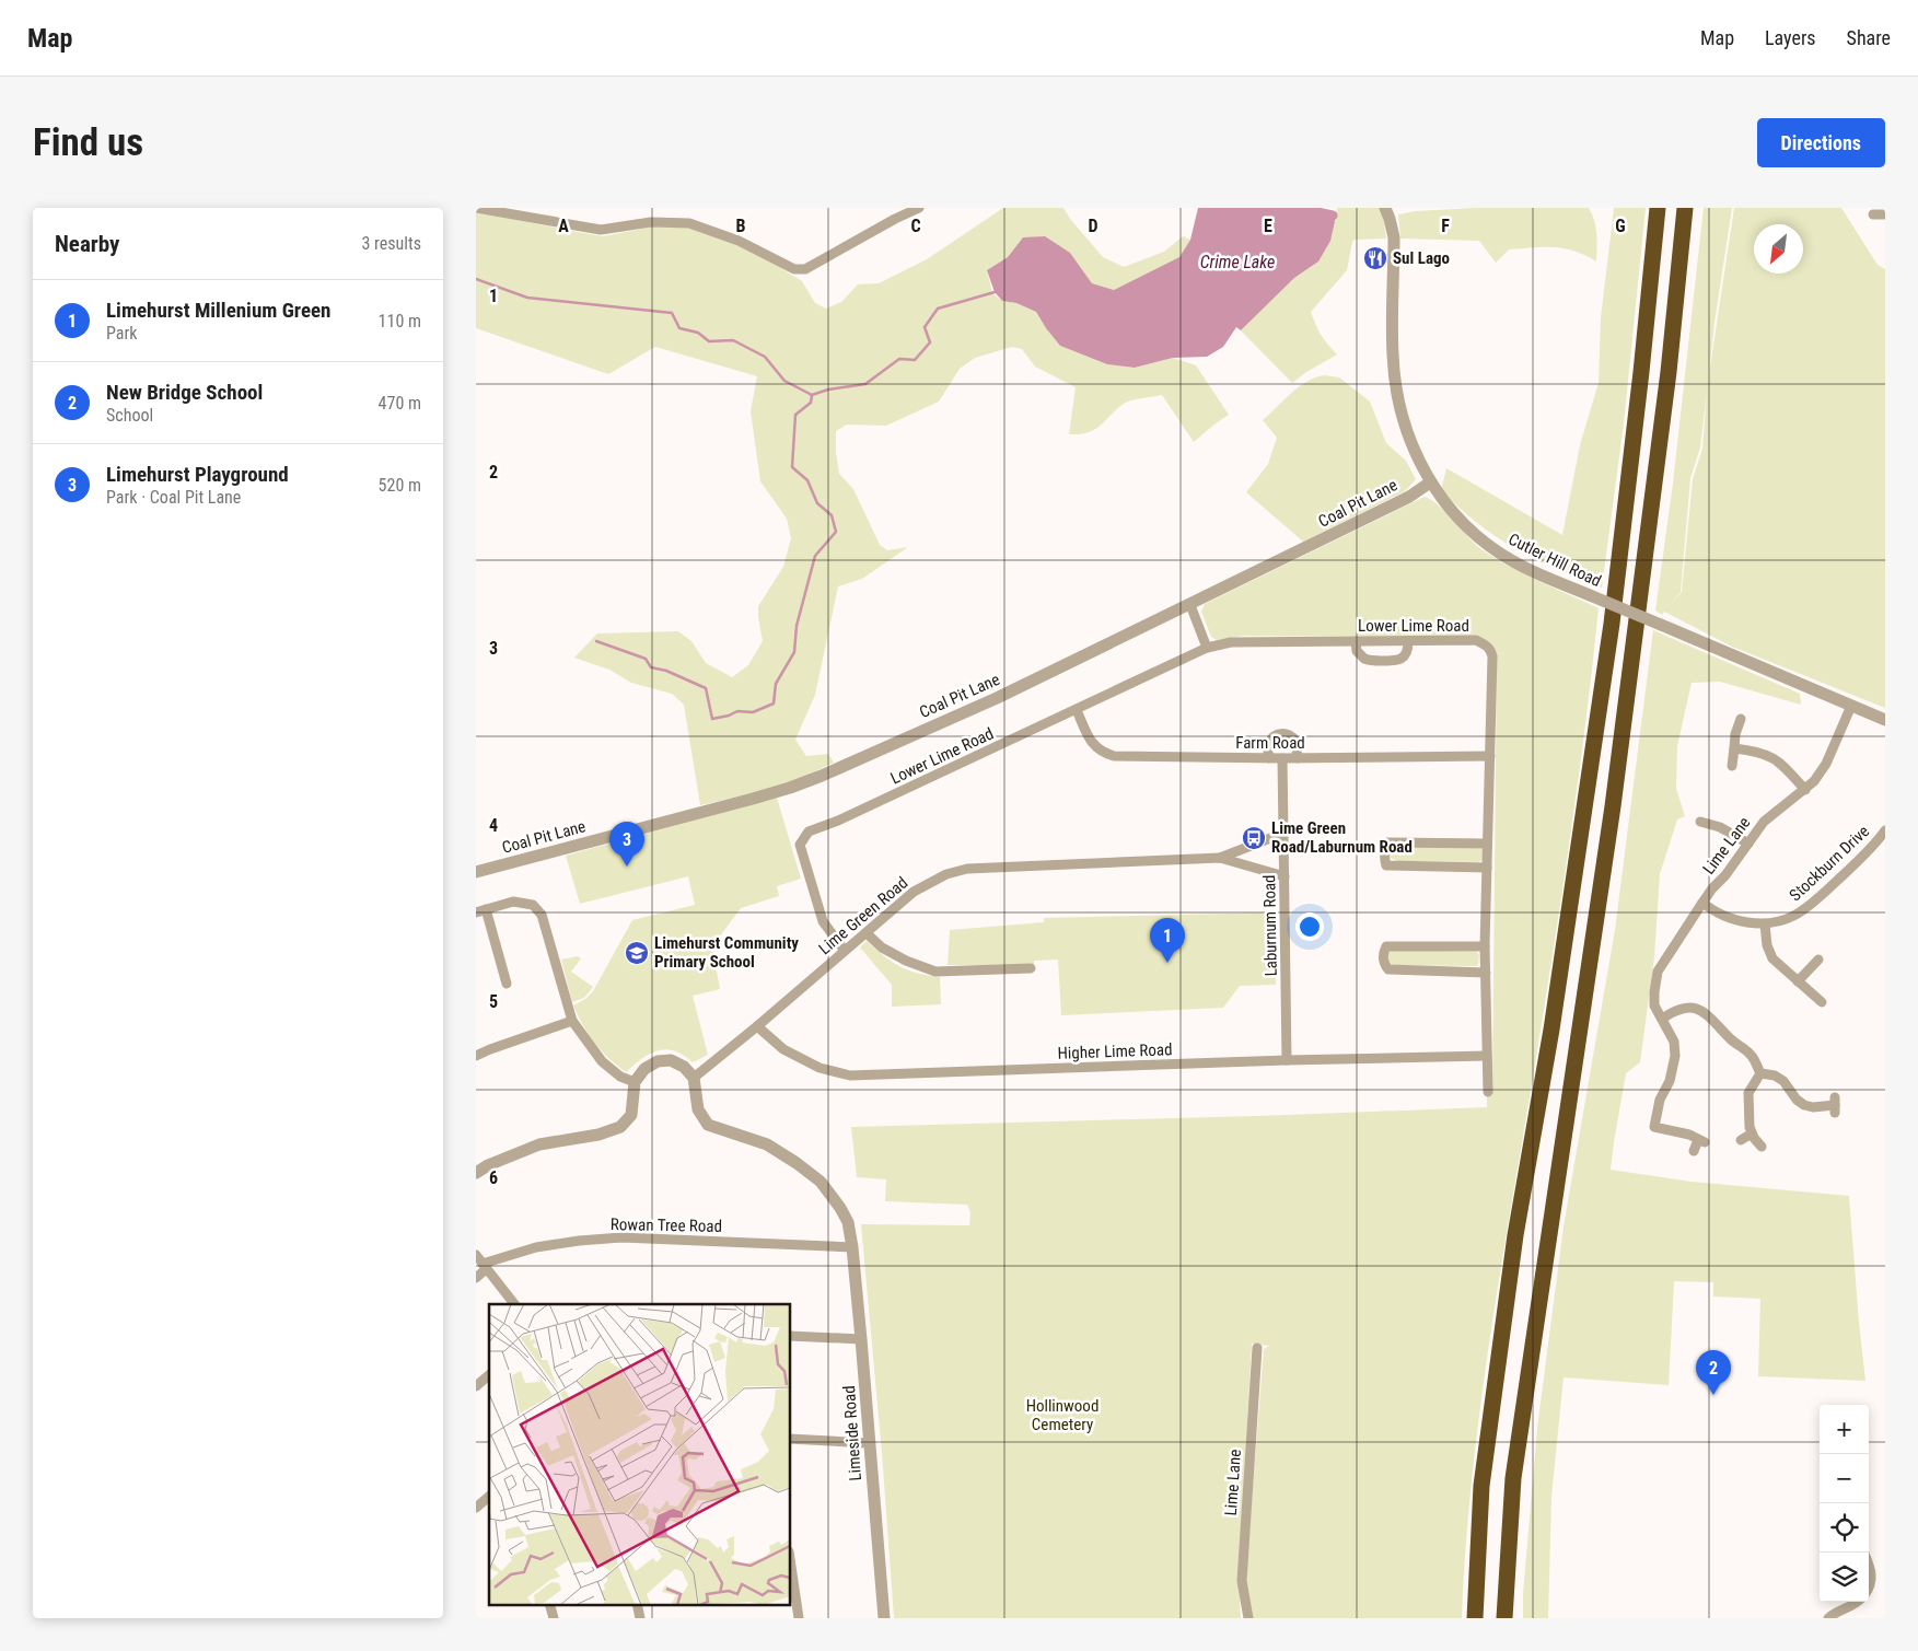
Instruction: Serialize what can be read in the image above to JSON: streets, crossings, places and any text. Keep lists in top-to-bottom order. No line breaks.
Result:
{"streets":{"street":["Coal Pit Lane","Cutler Hill Road","Lower Lime Road","Farm Road","Lime Lane","Stockburn Drive","Lime Green Road","Laburnum Road","Higher Lime Road","Rowan Tree Road","Limeside Road"]},"crossings":[["Coal Pit Lane","Cutler Hill Road"],["Cutler Hill Road","Lime Lane"],["Lower Lime Road","Farm Road"],["Lower Lime Road","Lime Green Road"],["Lower Lime Road","Higher Lime Road"],["Farm Road","Laburnum Road"],["Lime Lane","Stockburn Drive"],["Lime Green Road","Laburnum Road"],["Lime Green Road","Higher Lime Road"],["Lime Green Road","Limeside Road"],["Laburnum Road","Higher Lime Road"],["Rowan Tree Road","Limeside Road"]],"water":["Crime Lake"],"parks":["Hollinwood Cemetery"],"places":{"restaurant":["Sul Lago"],"bus stop":["Lime Green Road/Laburnum Road"],"school or university":["Limehurst Community Primary School"]},"north":"bottom left","page":{"header":"Map","nav":["Map","Layers","Share"],"buttons":"Directions","title":"Find us","heading":["Nearby","3 results"],"list":[{"mark":"1","name":"Limehurst Millenium Green","note":"Park","value":"110 m"},{"mark":"2","name":"New Bridge School","note":"School","value":"470 m"},{"mark":"3","name":"Limehurst Playground","note":"Park · Coal Pit Lane","value":"520 m"}],"pins":["3","1","2"],"map_buttons":["+","−"]},"grid":{"columns":["A","B","C","D","E","F","G"],"rows":["1","2","3","4","5","6"]}}
